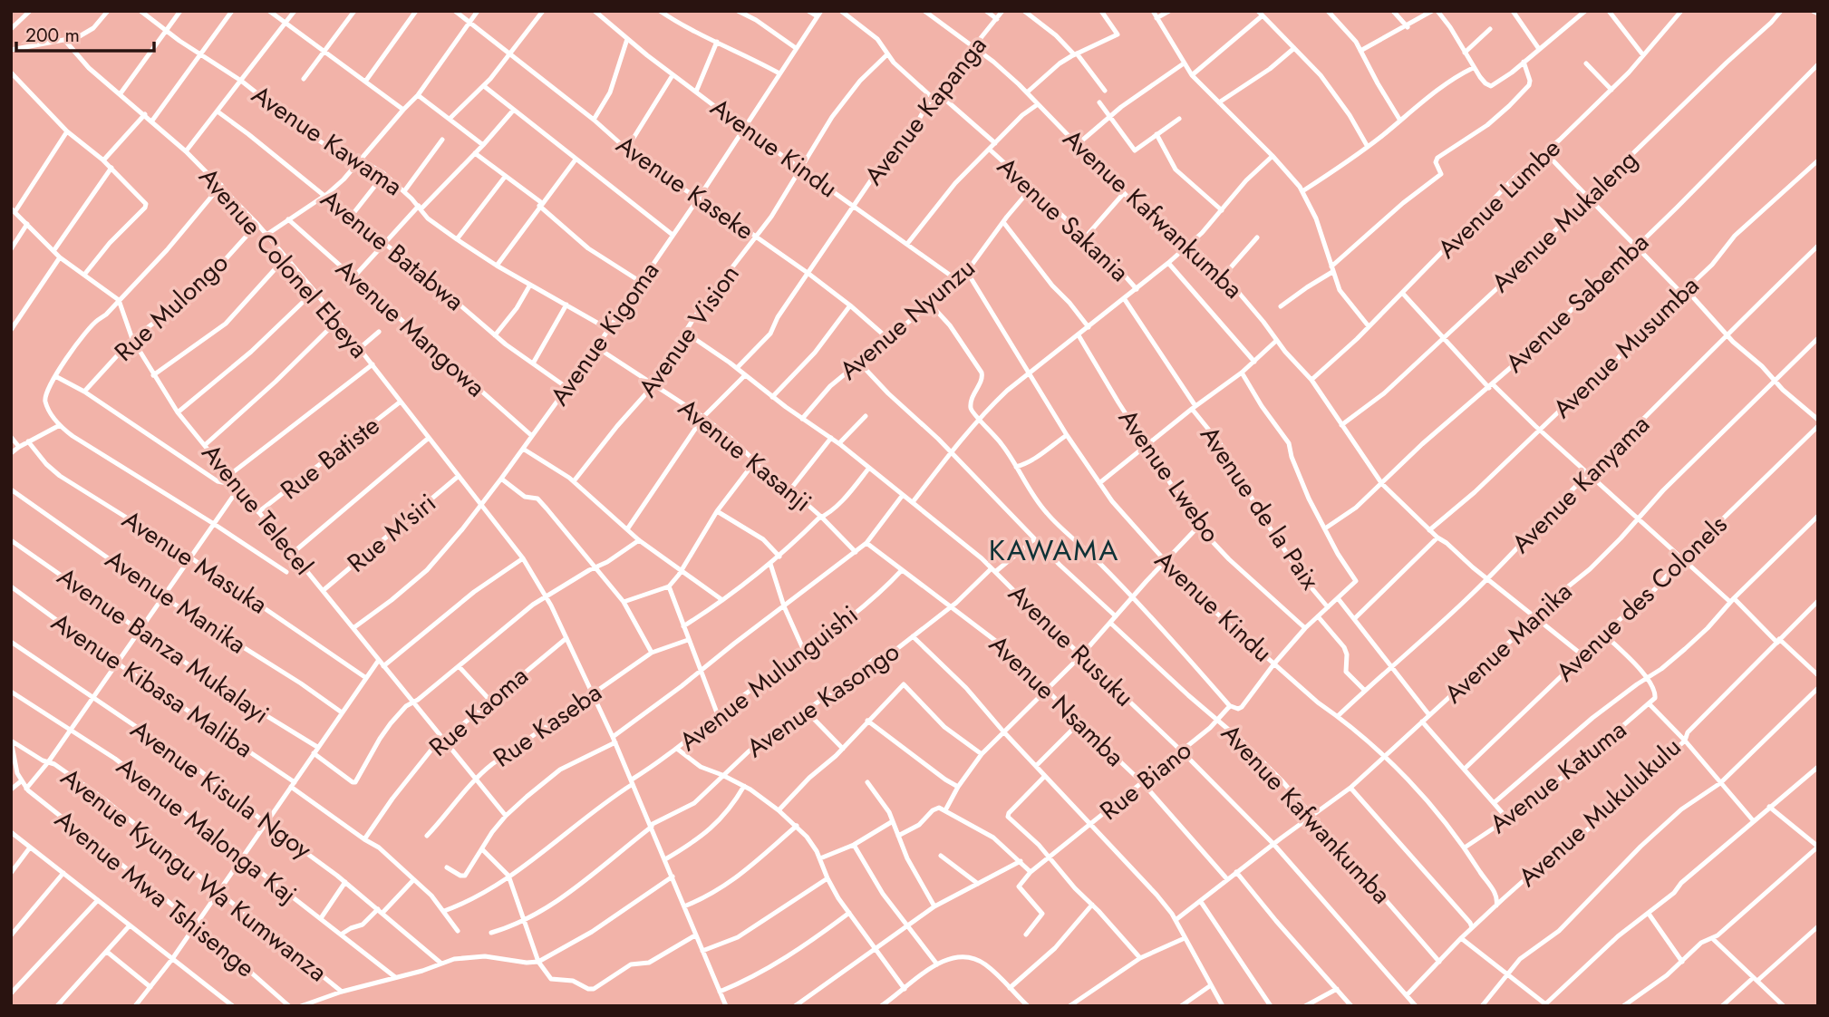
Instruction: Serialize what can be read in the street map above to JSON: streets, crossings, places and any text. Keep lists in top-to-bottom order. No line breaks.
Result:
{"streets":{"street":["Avenue Kapanga","Avenue Kawama","Avenue Kindu","Avenue Kaseke","Avenue Lumbe","Avenue Kafwankumba","Avenue Sakania","Avenue Mukaleng","Avenue Batabwa","Avenue Colonel Ebeya","Avenue Sabemba","Rue Mulongo","Avenue Nyunzu","Avenue Mangowa","Avenue Vision","Avenue Kigoma","Avenue Musumba","Avenue Kasanji","Rue Batiste","Avenue Lwebo","Avenue Kanyama","Avenue de la Paix","Avenue Telecel","Rue M'siri","Avenue Masuka","Avenue des Colonels","Avenue Manika","Avenue Banza Mukalayi","Avenue Rusuku","Avenue Mulunguishi","Avenue Kibasa Maliba","Avenue Kasongo","Avenue Nsamba","Rue Kaoma","Rue Kaseba","Avenue Katuma","Rue Biano","Avenue Kisula Ngoy","Avenue Mukulukulu","Avenue Malonga Kaj","Avenue Kyungu Wa Kumwanza","Avenue Mwa Tshisenge"]},"crossings":[["Avenue Kapanga","Avenue Kindu"],["Avenue Kapanga","Avenue Kaseke"],["Avenue Kapanga","Avenue Kafwankumba"],["Avenue Kapanga","Avenue Sakania"],["Avenue Kapanga","Avenue Rusuku"],["Avenue Kawama","Avenue Kigoma"],["Avenue Kindu","Avenue Nyunzu"],["Avenue Kindu","Avenue Vision"],["Avenue Kindu","Avenue Kigoma"],["Avenue Kindu","Avenue Kanyama"],["Avenue Kindu","Avenue Manika"],["Avenue Kindu","Avenue Katuma"],["Avenue Kindu","Rue Biano"],["Avenue Kindu","Avenue Mukulukulu"],["Avenue Kaseke","Avenue Nyunzu"],["Avenue Kaseke","Avenue Vision"],["Avenue Kaseke","Avenue Kigoma"],["Avenue Lumbe","Avenue Kafwankumba"],["Avenue Kafwankumba","Avenue Mukaleng"],["Avenue Kafwankumba","Avenue Sabemba"],["Avenue Kafwankumba","Avenue Musumba"],["Avenue Kafwankumba","Avenue Kanyama"],["Avenue Kafwankumba","Avenue des Colonels"],["Avenue Kafwankumba","Avenue Manika"],["Avenue Kafwankumba","Rue Biano"],["Avenue Kafwankumba","Avenue Mukulukulu"],["Avenue Sakania","Avenue Nyunzu"],["Avenue Batabwa","Avenue Kigoma"],["Avenue Colonel Ebeya","Rue Mulongo"],["Avenue Colonel Ebeya","Avenue Kigoma"],["Avenue Colonel Ebeya","Rue Batiste"],["Avenue Colonel Ebeya","Rue M'siri"],["Avenue Colonel Ebeya","Avenue Mulunguishi"],["Avenue Colonel Ebeya","Avenue Kasongo"],["Avenue Colonel Ebeya","Rue Kaoma"],["Avenue Colonel Ebeya","Rue Kaseba"],["Avenue Sabemba","Rue Biano"],["Rue Mulongo","Avenue Telecel"],["Avenue Nyunzu","Avenue Rusuku"],["Avenue Mangowa","Avenue Kigoma"],["Avenue Vision","Avenue Kasanji"],["Avenue Vision","Avenue Rusuku"],["Avenue Kigoma","Avenue Kasanji"],["Avenue Kigoma","Avenue Telecel"],["Rue Batiste","Avenue Telecel"],["Avenue Lwebo","Rue Biano"],["Avenue Kanyama","Avenue de la Paix"],["Avenue de la Paix","Avenue Manika"],["Avenue de la Paix","Rue Biano"],["Avenue Telecel","Rue M'siri"],["Avenue Telecel","Rue Kaoma"],["Avenue Telecel","Rue Kaseba"],["Avenue Manika","Avenue Rusuku"],["Avenue Manika","Avenue Nsamba"],["Avenue Rusuku","Avenue Kasongo"],["Avenue Rusuku","Rue Biano"],["Avenue Rusuku","Avenue Mukulukulu"],["Avenue Mulunguishi","Avenue Nsamba"],["Avenue Kibasa Maliba","Rue Kaoma"],["Avenue Kasongo","Avenue Nsamba"],["Avenue Nsamba","Rue Biano"],["Avenue Kyungu Wa Kumwanza","Avenue Mwa Tshisenge"]],"districts":["KAWAMA"],"scale_bar":"200 m"}
